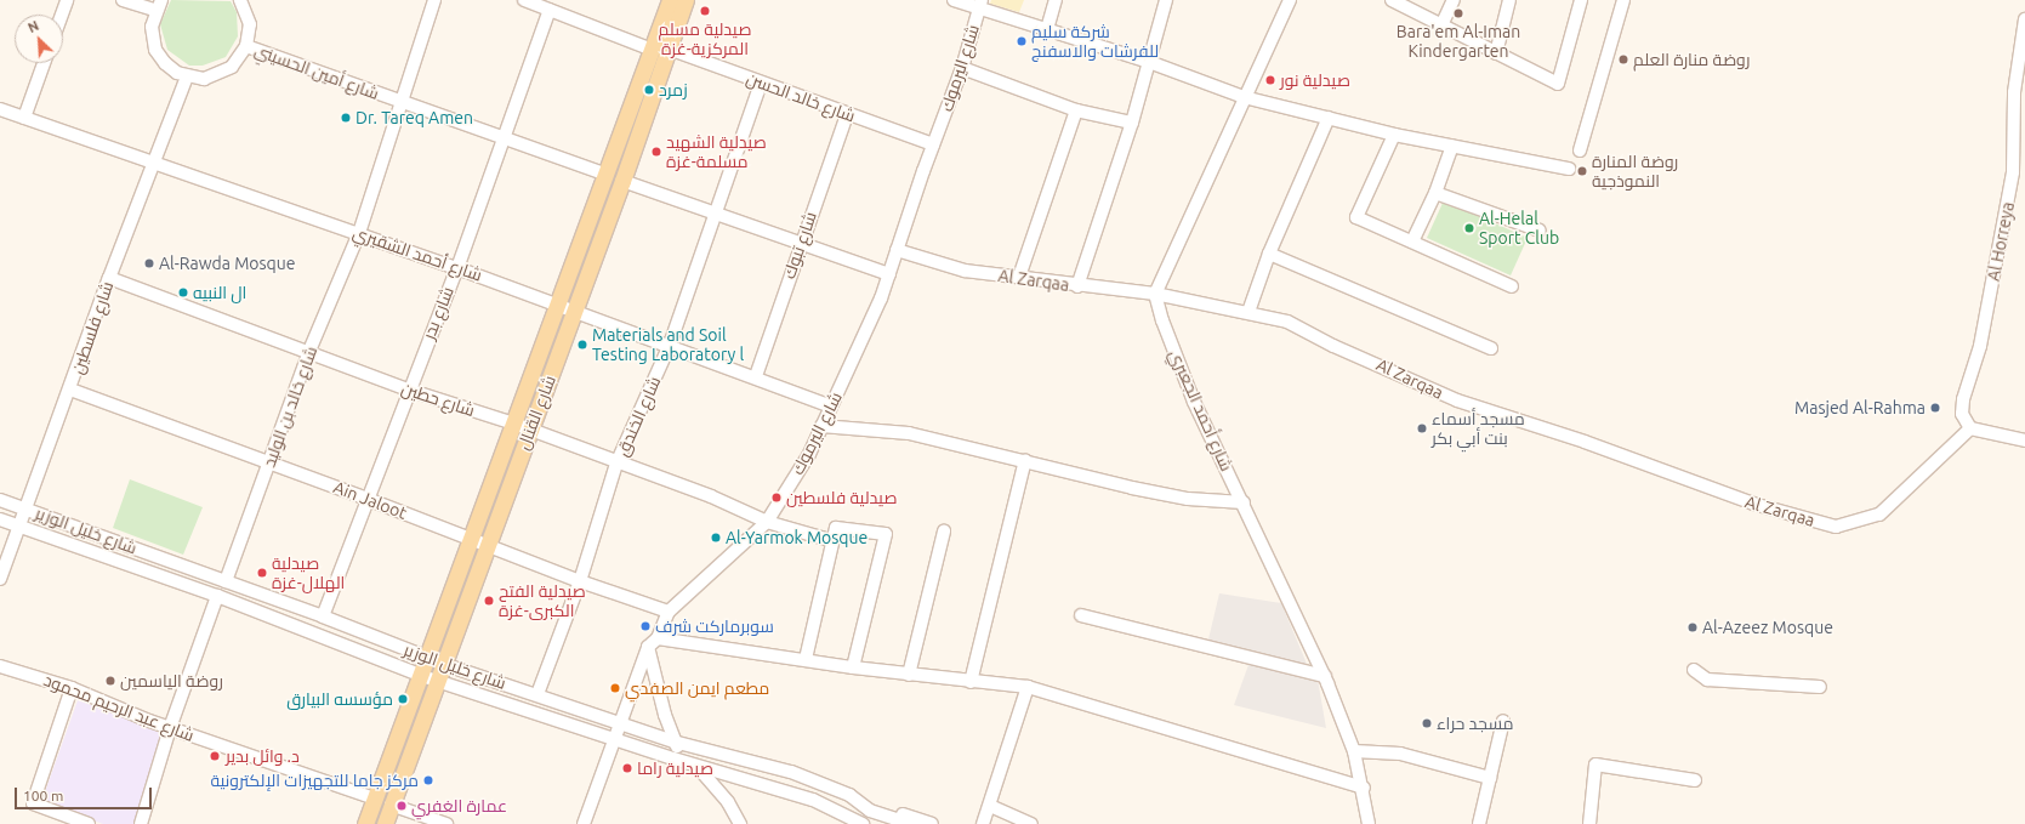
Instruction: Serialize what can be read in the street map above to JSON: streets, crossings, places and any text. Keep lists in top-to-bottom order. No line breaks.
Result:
{"streets":{"main road":["شارع القنال"],"street":["شارع اليرموك","شارع أمين الحسيني","شارع خالد الحسن","Al Horreya","شارع تبوك","شارع أحمد الشقيري","Al Zarqaa","شارع بدر","شارع فلسطين","شارع حطين","شارع خالد بن الوليد","شارع أحمد الجعبري","شارع الخندق","Ain Jaloot","شارع خليل الوزير","شارع عبد الرحيم محمود"]},"crossings":[["شارع اليرموك","شارع خالد الحسن"],["شارع اليرموك","شارع أحمد الشقيري"],["شارع اليرموك","Al Zarqaa"],["شارع اليرموك","شارع حطين"],["شارع اليرموك","Ain Jaloot"],["شارع اليرموك","شارع خليل الوزير"],["شارع أمين الحسيني","شارع بدر"],["شارع أمين الحسيني","شارع خالد بن الوليد"],["شارع أمين الحسيني","شارع القنال"],["شارع خالد الحسن","شارع تبوك"],["شارع خالد الحسن","شارع القنال"],["شارع خالد الحسن","شارع الخندق"],["Al Horreya","Al Zarqaa"],["شارع تبوك","شارع أحمد الشقيري"],["شارع أحمد الشقيري","شارع بدر"],["شارع أحمد الشقيري","شارع فلسطين"],["شارع أحمد الشقيري","شارع خالد بن الوليد"],["شارع أحمد الشقيري","شارع القنال"],["شارع أحمد الشقيري","شارع الخندق"],["Al Zarqaa","شارع أحمد الجعبري"],["شارع بدر","شارع حطين"],["شارع بدر","Ain Jaloot"],["شارع بدر","شارع خليل الوزير"],["شارع فلسطين","شارع حطين"],["شارع فلسطين","Ain Jaloot"],["شارع فلسطين","شارع خليل الوزير"],["شارع حطين","شارع خالد بن الوليد"],["شارع حطين","شارع القنال"],["شارع حطين","شارع الخندق"],["شارع خالد بن الوليد","Ain Jaloot"],["شارع خالد بن الوليد","شارع خليل الوزير"],["شارع القنال","Ain Jaloot"],["شارع القنال","شارع خليل الوزير"],["شارع القنال","شارع عبد الرحيم محمود"],["شارع الخندق","Ain Jaloot"],["شارع الخندق","شارع خليل الوزير"]],"places":["صيدلية مسلم المركزية-غزة","Bara'em Al-Iman Kindergarten","شركة سليم للفرشات والاسفنج","روضة منارة العلم","صيدلية نور","زمرد","Dr. Tareq Amen","صيدلية الشهيد مسلمة-غزة","روضة المنارة النموذجية","Al-Helal Sport Club","Al-Rawda Mosque","ال النبيه","Materials and Soil Testing Laboratory l","Masjed Al-Rahma","مسجد أسماء بنت أبي بكر","صيدلية فلسطين","Al-Yarmok Mosque","صيدلية الهلال-غزة","صيدلية الفتح الكبرى-غزة","سوبرماركت شرف","Al-Azeez Mosque","روضة الياسمين","مطعم ايمن الصفدي","مؤسسه البيارق","مسجد حراء","د. وائل بدير","صيدلية راما","مركز جاما للتجهيزات الإلكترونية","عمارة الغفري"],"scale_bar":"100 m","north":"top left"}
